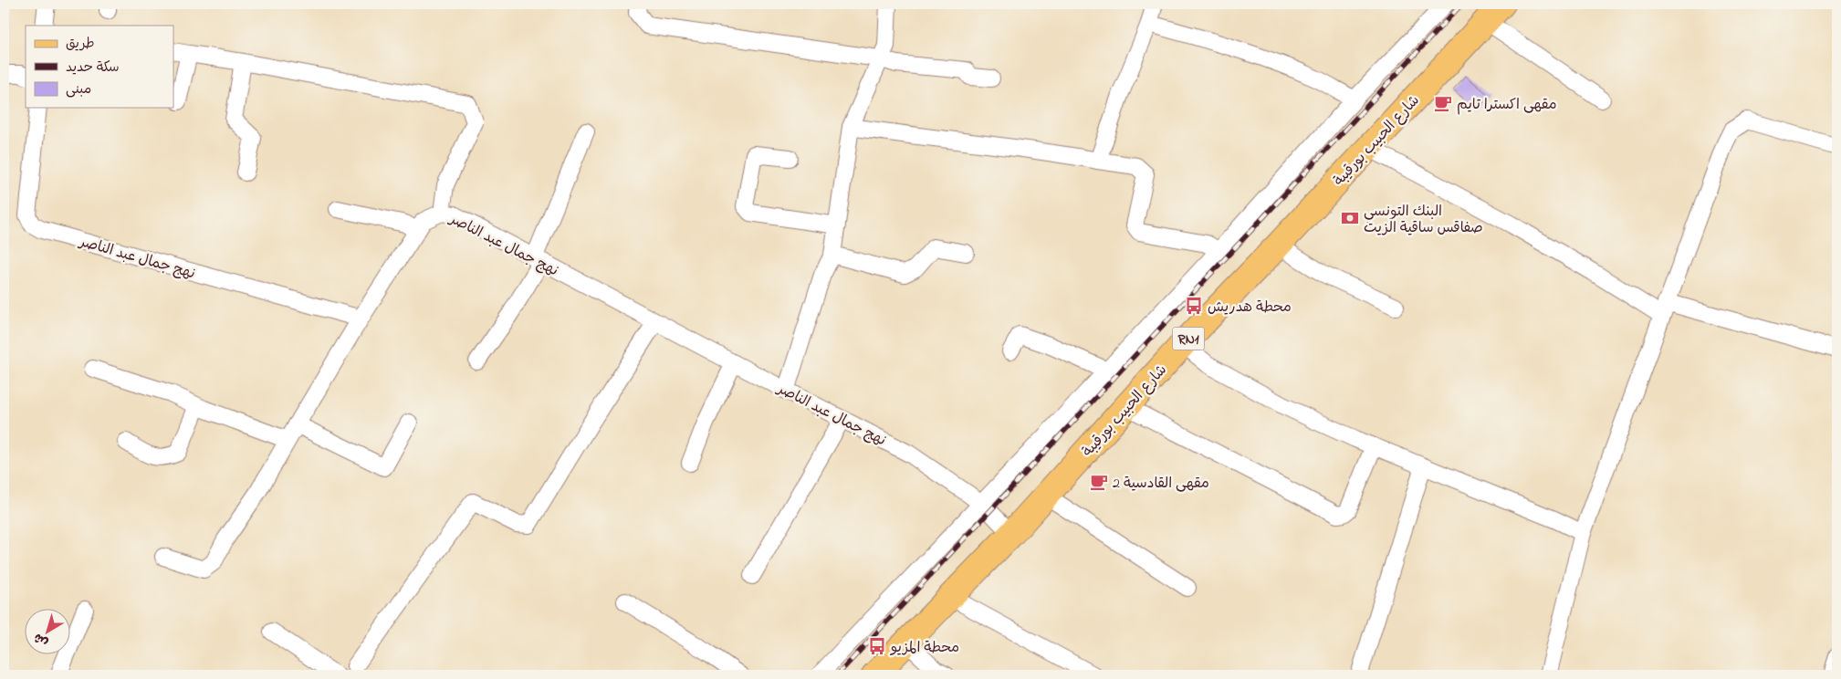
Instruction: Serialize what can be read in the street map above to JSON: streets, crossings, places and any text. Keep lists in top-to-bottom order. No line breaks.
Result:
{"streets":{"main road":["شارع الحبيب بورقيبة","RN1"],"street":["نهج جمال عبد الناصر"]},"crossings":[["شارع الحبيب بورقيبة","نهج جمال عبد الناصر"]],"places":{"cafe":["مقهى اكسترا تايم","مقهى القادسية 2"],"bank":["البنك التونسي صفاقس ساقية الزيت"],"bus stop":["محطة هدريش","محطة المزيو"]},"legend":["طريق","سكة حديد","مبنى"],"north":"bottom left"}
